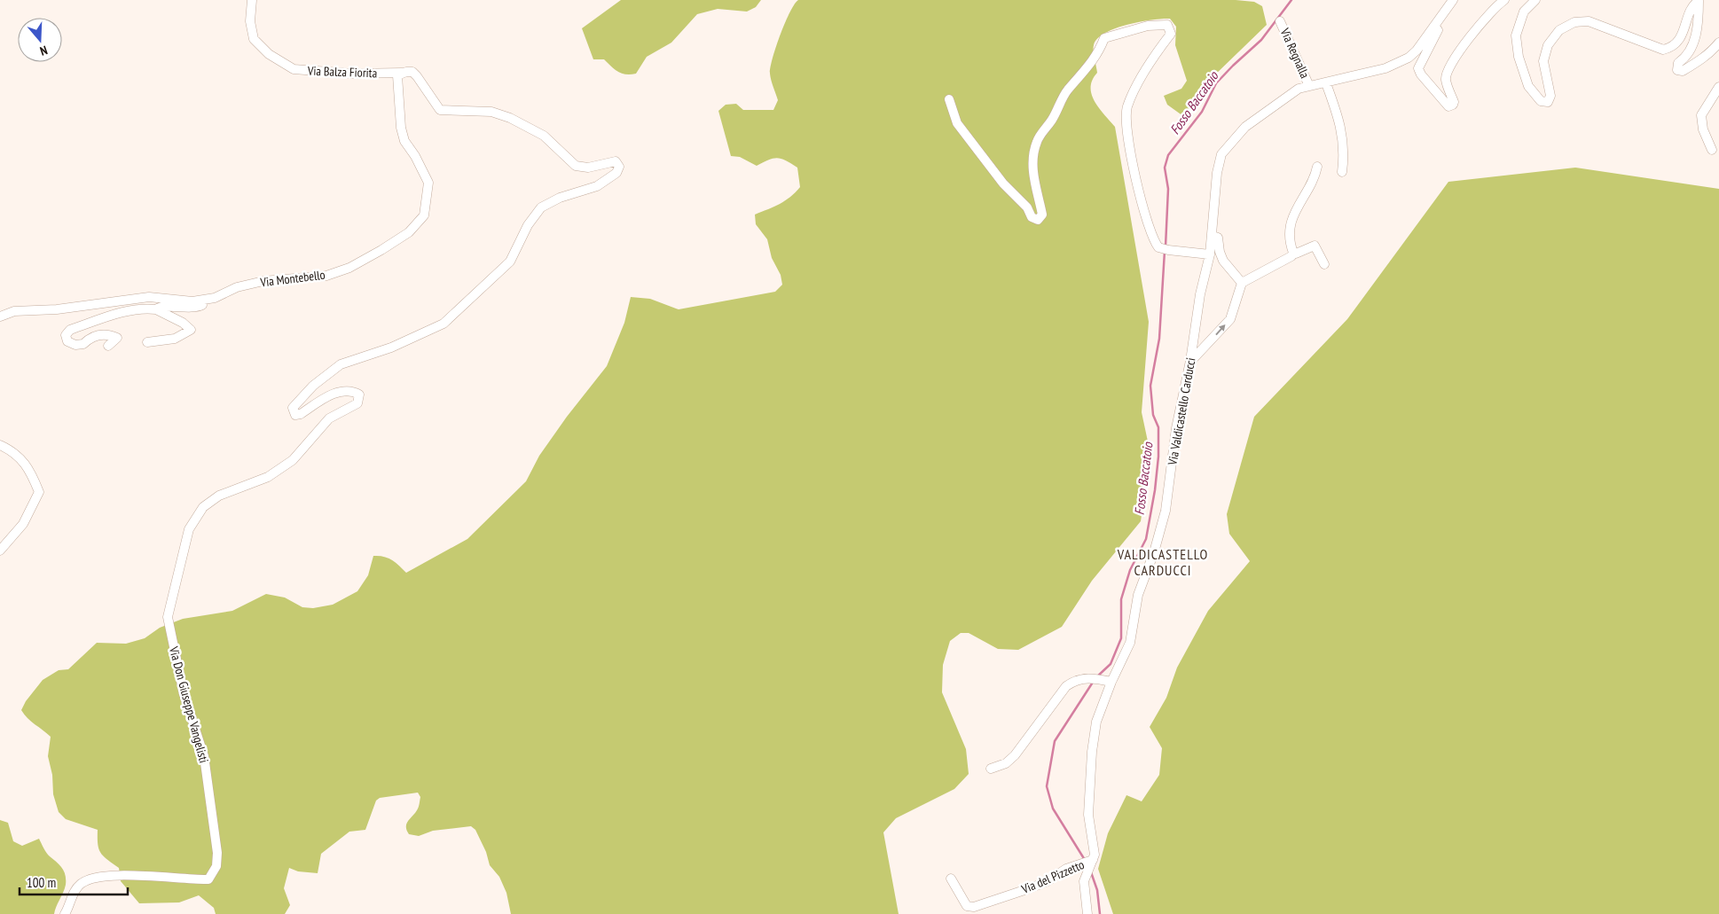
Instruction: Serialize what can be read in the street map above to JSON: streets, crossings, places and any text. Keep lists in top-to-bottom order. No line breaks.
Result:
{"streets":{"street":["Via Regnalla","Via Balza Fiorita","Via Montebello","Via Valdicastello Carducci","Via Don Giuseppe Vangelisti","Via del Pizzetto"]},"crossings":[["Via Regnalla","Via Valdicastello Carducci"],["Via Balza Fiorita","Via Montebello"],["Via Balza Fiorita","Via Don Giuseppe Vangelisti"],["Via Montebello","Via Don Giuseppe Vangelisti"],["Via Valdicastello Carducci","Via del Pizzetto"]],"districts":["VALDICASTELLO CARDUCCI"],"water":["Fosso Baccatoio"],"scale_bar":"100 m","north":"bottom"}
